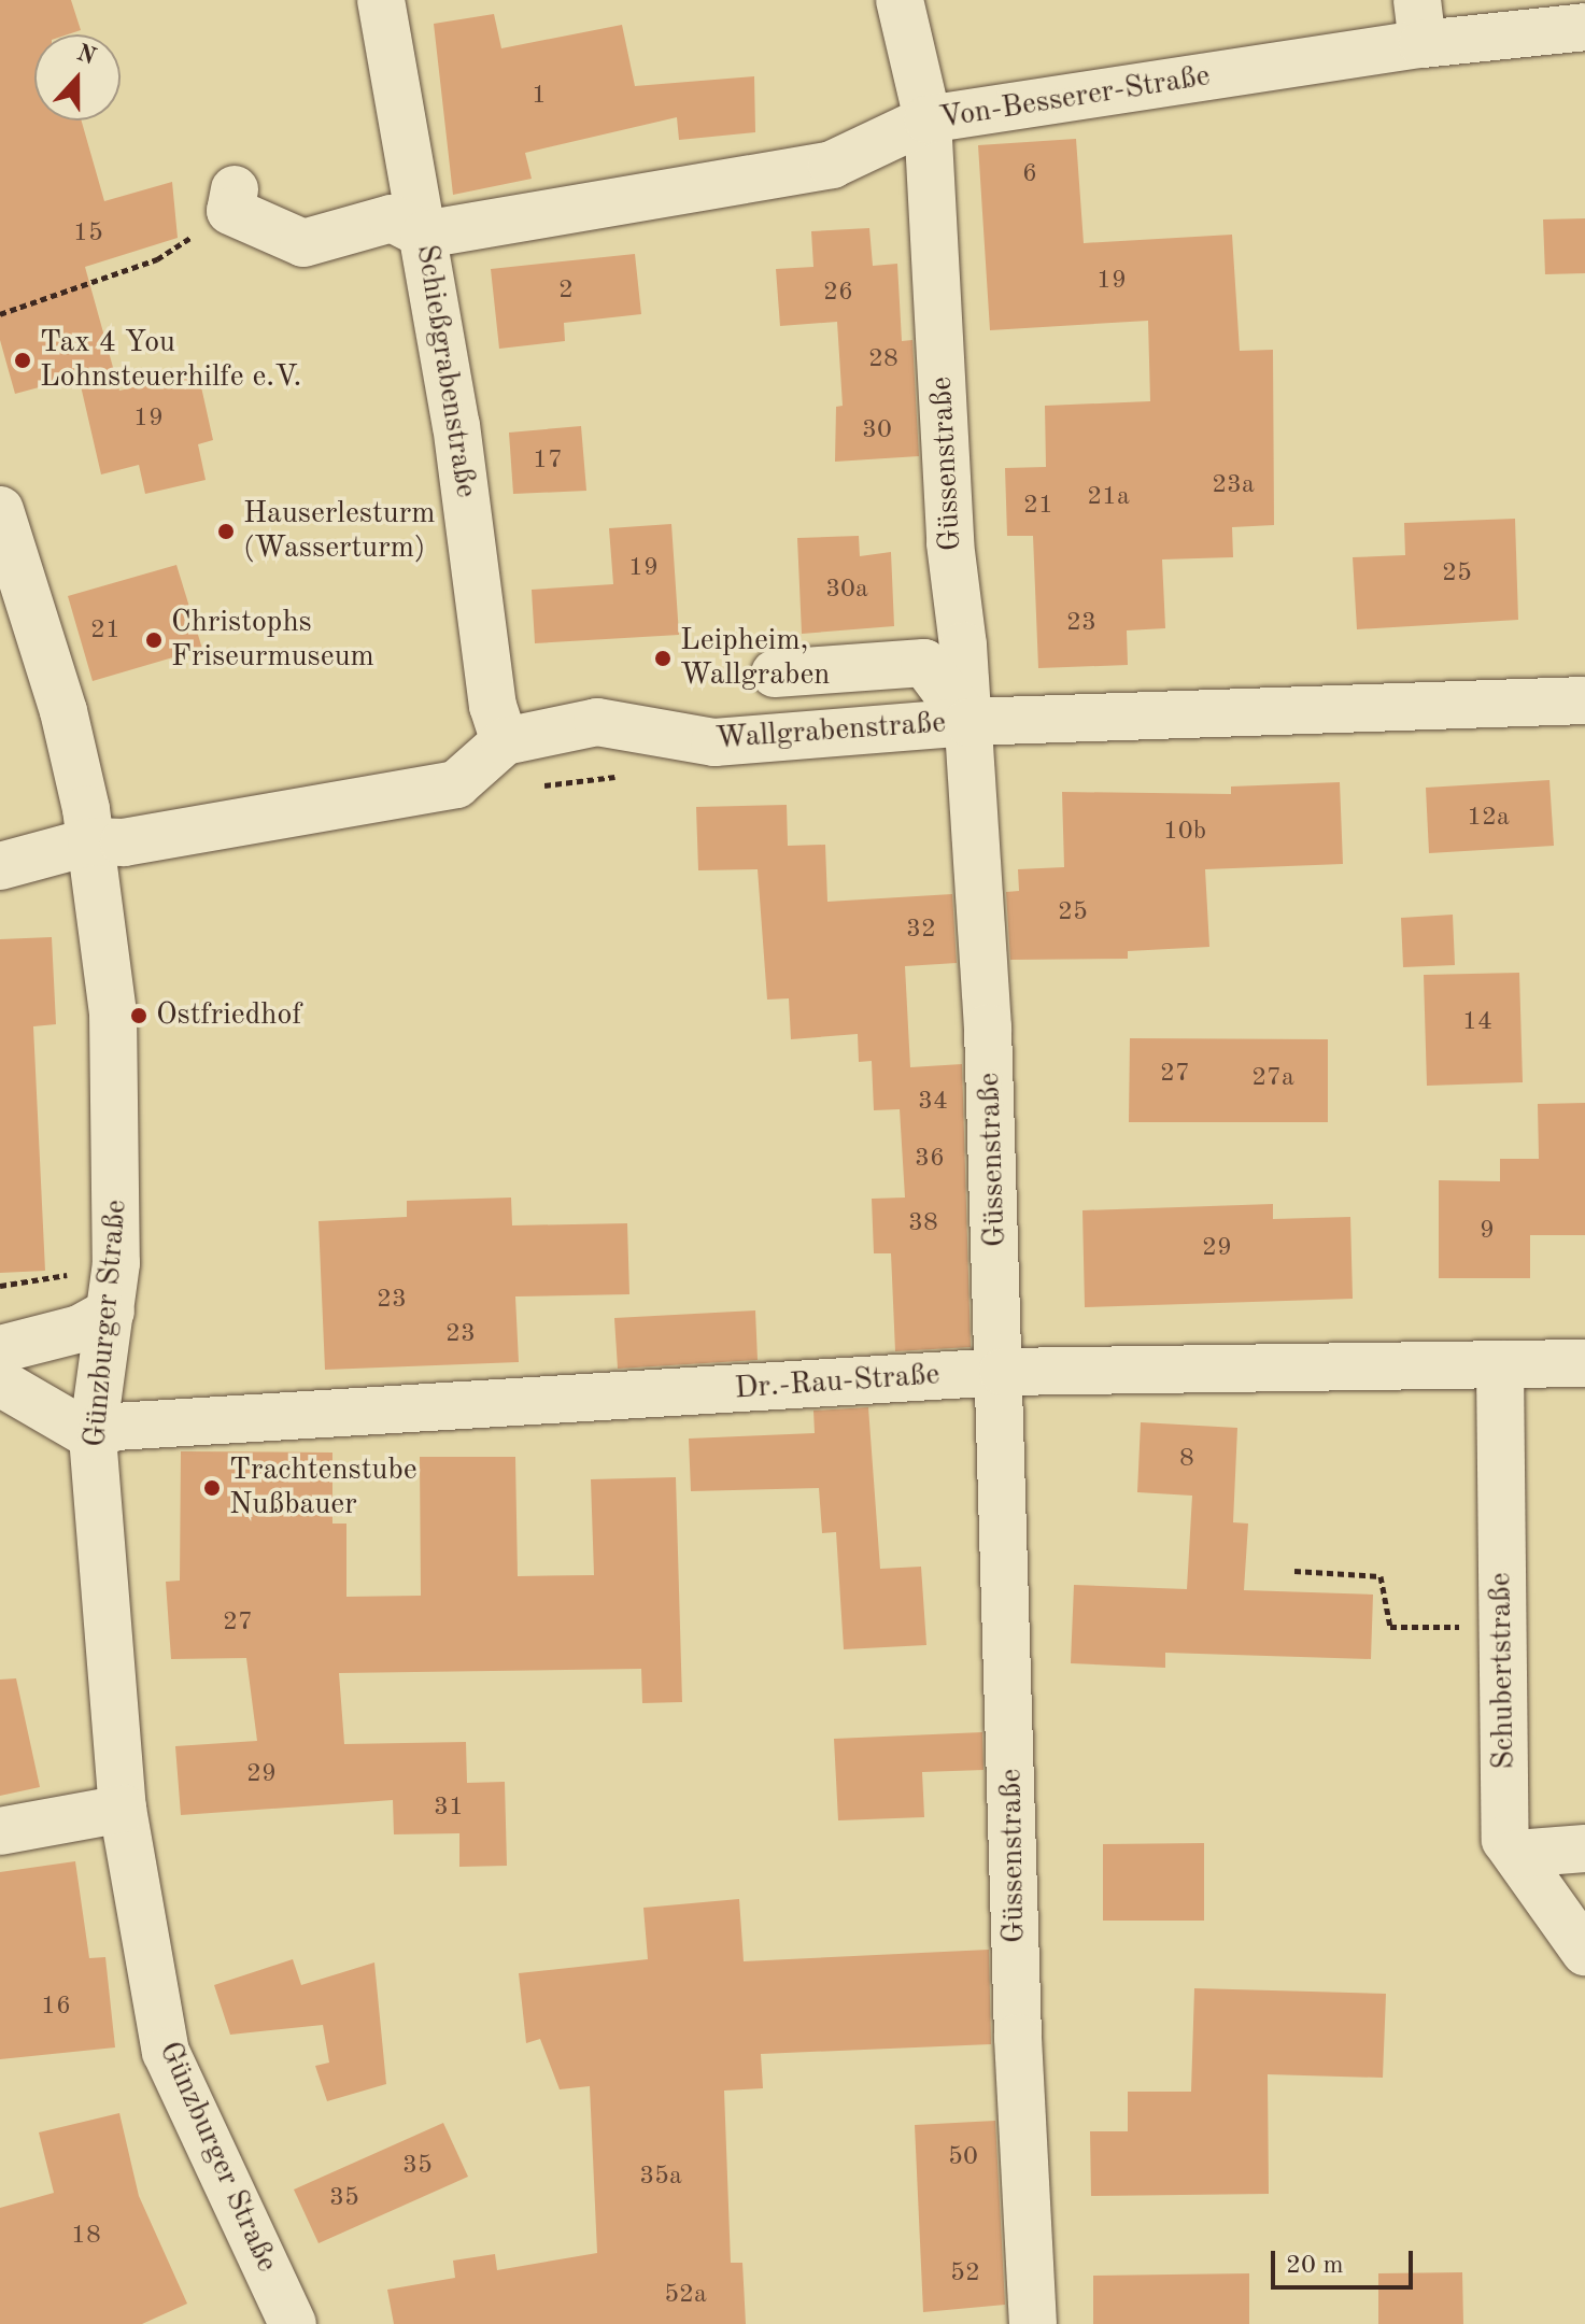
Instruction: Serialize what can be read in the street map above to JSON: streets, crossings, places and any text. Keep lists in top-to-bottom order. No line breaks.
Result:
{"streets":{"street":["Von-Besserer-Straße","Schießgrabenstraße","Güssenstraße","Wallgrabenstraße","Günzburger Straße","Dr.-Rau-Straße","Schubertstraße"]},"crossings":[["Von-Besserer-Straße","Schießgrabenstraße"],["Von-Besserer-Straße","Güssenstraße"],["Schießgrabenstraße","Wallgrabenstraße"],["Güssenstraße","Wallgrabenstraße"],["Güssenstraße","Dr.-Rau-Straße"],["Wallgrabenstraße","Günzburger Straße"],["Günzburger Straße","Dr.-Rau-Straße"],["Dr.-Rau-Straße","Schubertstraße"]],"places":["Tax 4 You Lohnsteuerhilfe e.V.","Hauserlesturm (Wasserturm)","Christophs Friseurmuseum","Leipheim, Wallgraben","Ostfriedhof","Trachtenstube Nußbauer"],"house_numbers":["1","6","15","19","2","26","28","19","30","17","23a","21a","21","19","25","30a","23","21","12a","10b","25","32","14","27","27a","34","36","38","9","29","23","23","8","27","29","31","16","50","35","35a","35","18","52","52a"],"scale_bar":"20 m","north":"top"}
